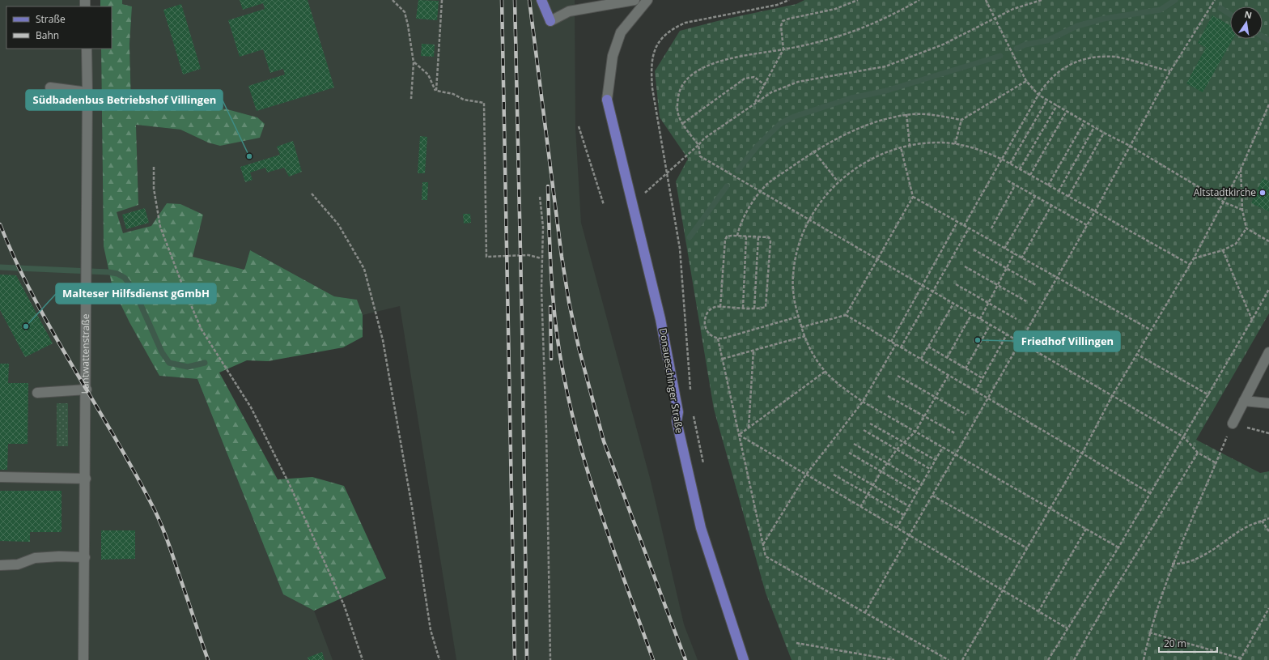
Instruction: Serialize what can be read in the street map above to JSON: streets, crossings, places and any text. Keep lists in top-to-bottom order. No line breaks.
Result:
{"streets":{"main road":["Donaueschinger Straße"],"street":["Lantwattenstraße"]},"places":["Südbadenbus Betriebshof Villingen","Altstadtkirche","Malteser Hilfsdienst gGmbH","Friedhof Villingen"],"legend":["Straße","Bahn"],"scale_bar":"20 m","north":"top"}
